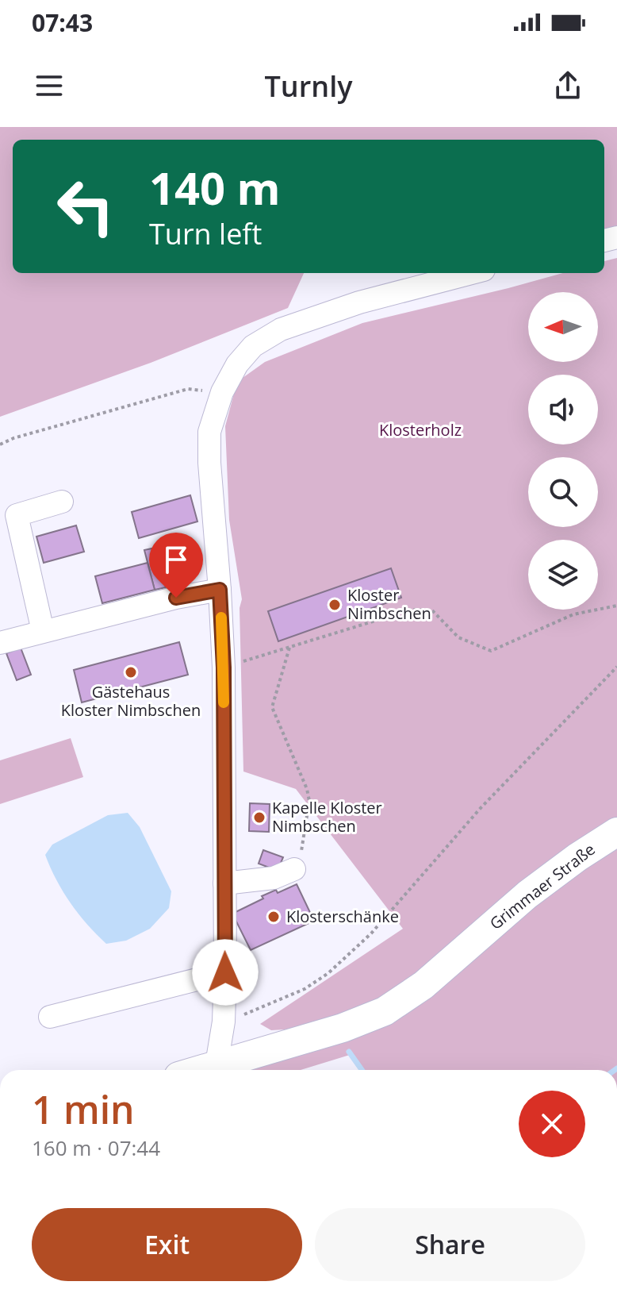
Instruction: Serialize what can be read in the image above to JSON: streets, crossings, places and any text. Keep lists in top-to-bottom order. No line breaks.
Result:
{"streets":{"main road":["Grimmaer Straße"]},"parks":["Klosterholz"],"places":["Kloster Nimbschen","Gästehaus Kloster Nimbschen","Kapelle Kloster Nimbschen","Klosterschänke"],"north":"left","page":{"status":"07:43","header":"Turnly","turn":["140 m","Turn left"],"heading":["1 min","160 m · 07:44"],"buttons":["Exit","Share"]}}
